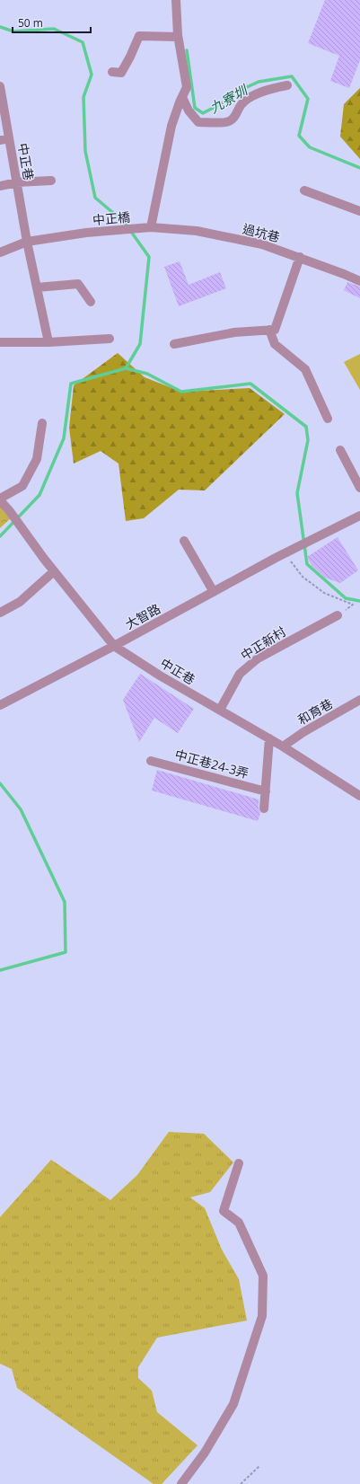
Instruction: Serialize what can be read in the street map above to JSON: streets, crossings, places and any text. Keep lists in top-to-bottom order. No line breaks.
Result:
{"streets":{"street":["中正巷","中正橋","過坑巷","大智路","中正新村","和育巷","中正巷24-3弄"]},"crossings":[["中正巷","中正橋"],["中正巷","大智路"],["中正巷","中正新村"],["中正巷","和育巷"],["中正巷","中正巷24-3弄"],["中正橋","過坑巷"]],"water":["九寮圳"],"scale_bar":"50 m"}
